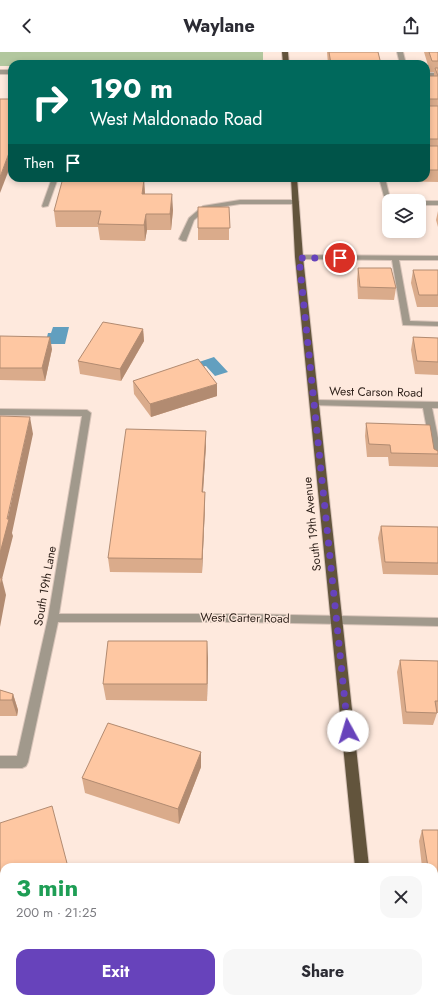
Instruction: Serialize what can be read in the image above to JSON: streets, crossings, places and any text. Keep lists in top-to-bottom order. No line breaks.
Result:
{"streets":{"main road":["South 19th Avenue"],"street":["West Carson Road","South 19th Lane","West Carter Road"]},"crossings":[["West Carson Road","South 19th Avenue"],["South 19th Avenue","West Carter Road"],["South 19th Lane","West Carter Road"]],"page":{"header":"Waylane","turn":["190 m","West Maldonado Road"],"then":"Then","heading":["3 min","200 m · 21:25"],"buttons":["Exit","Share"]}}
